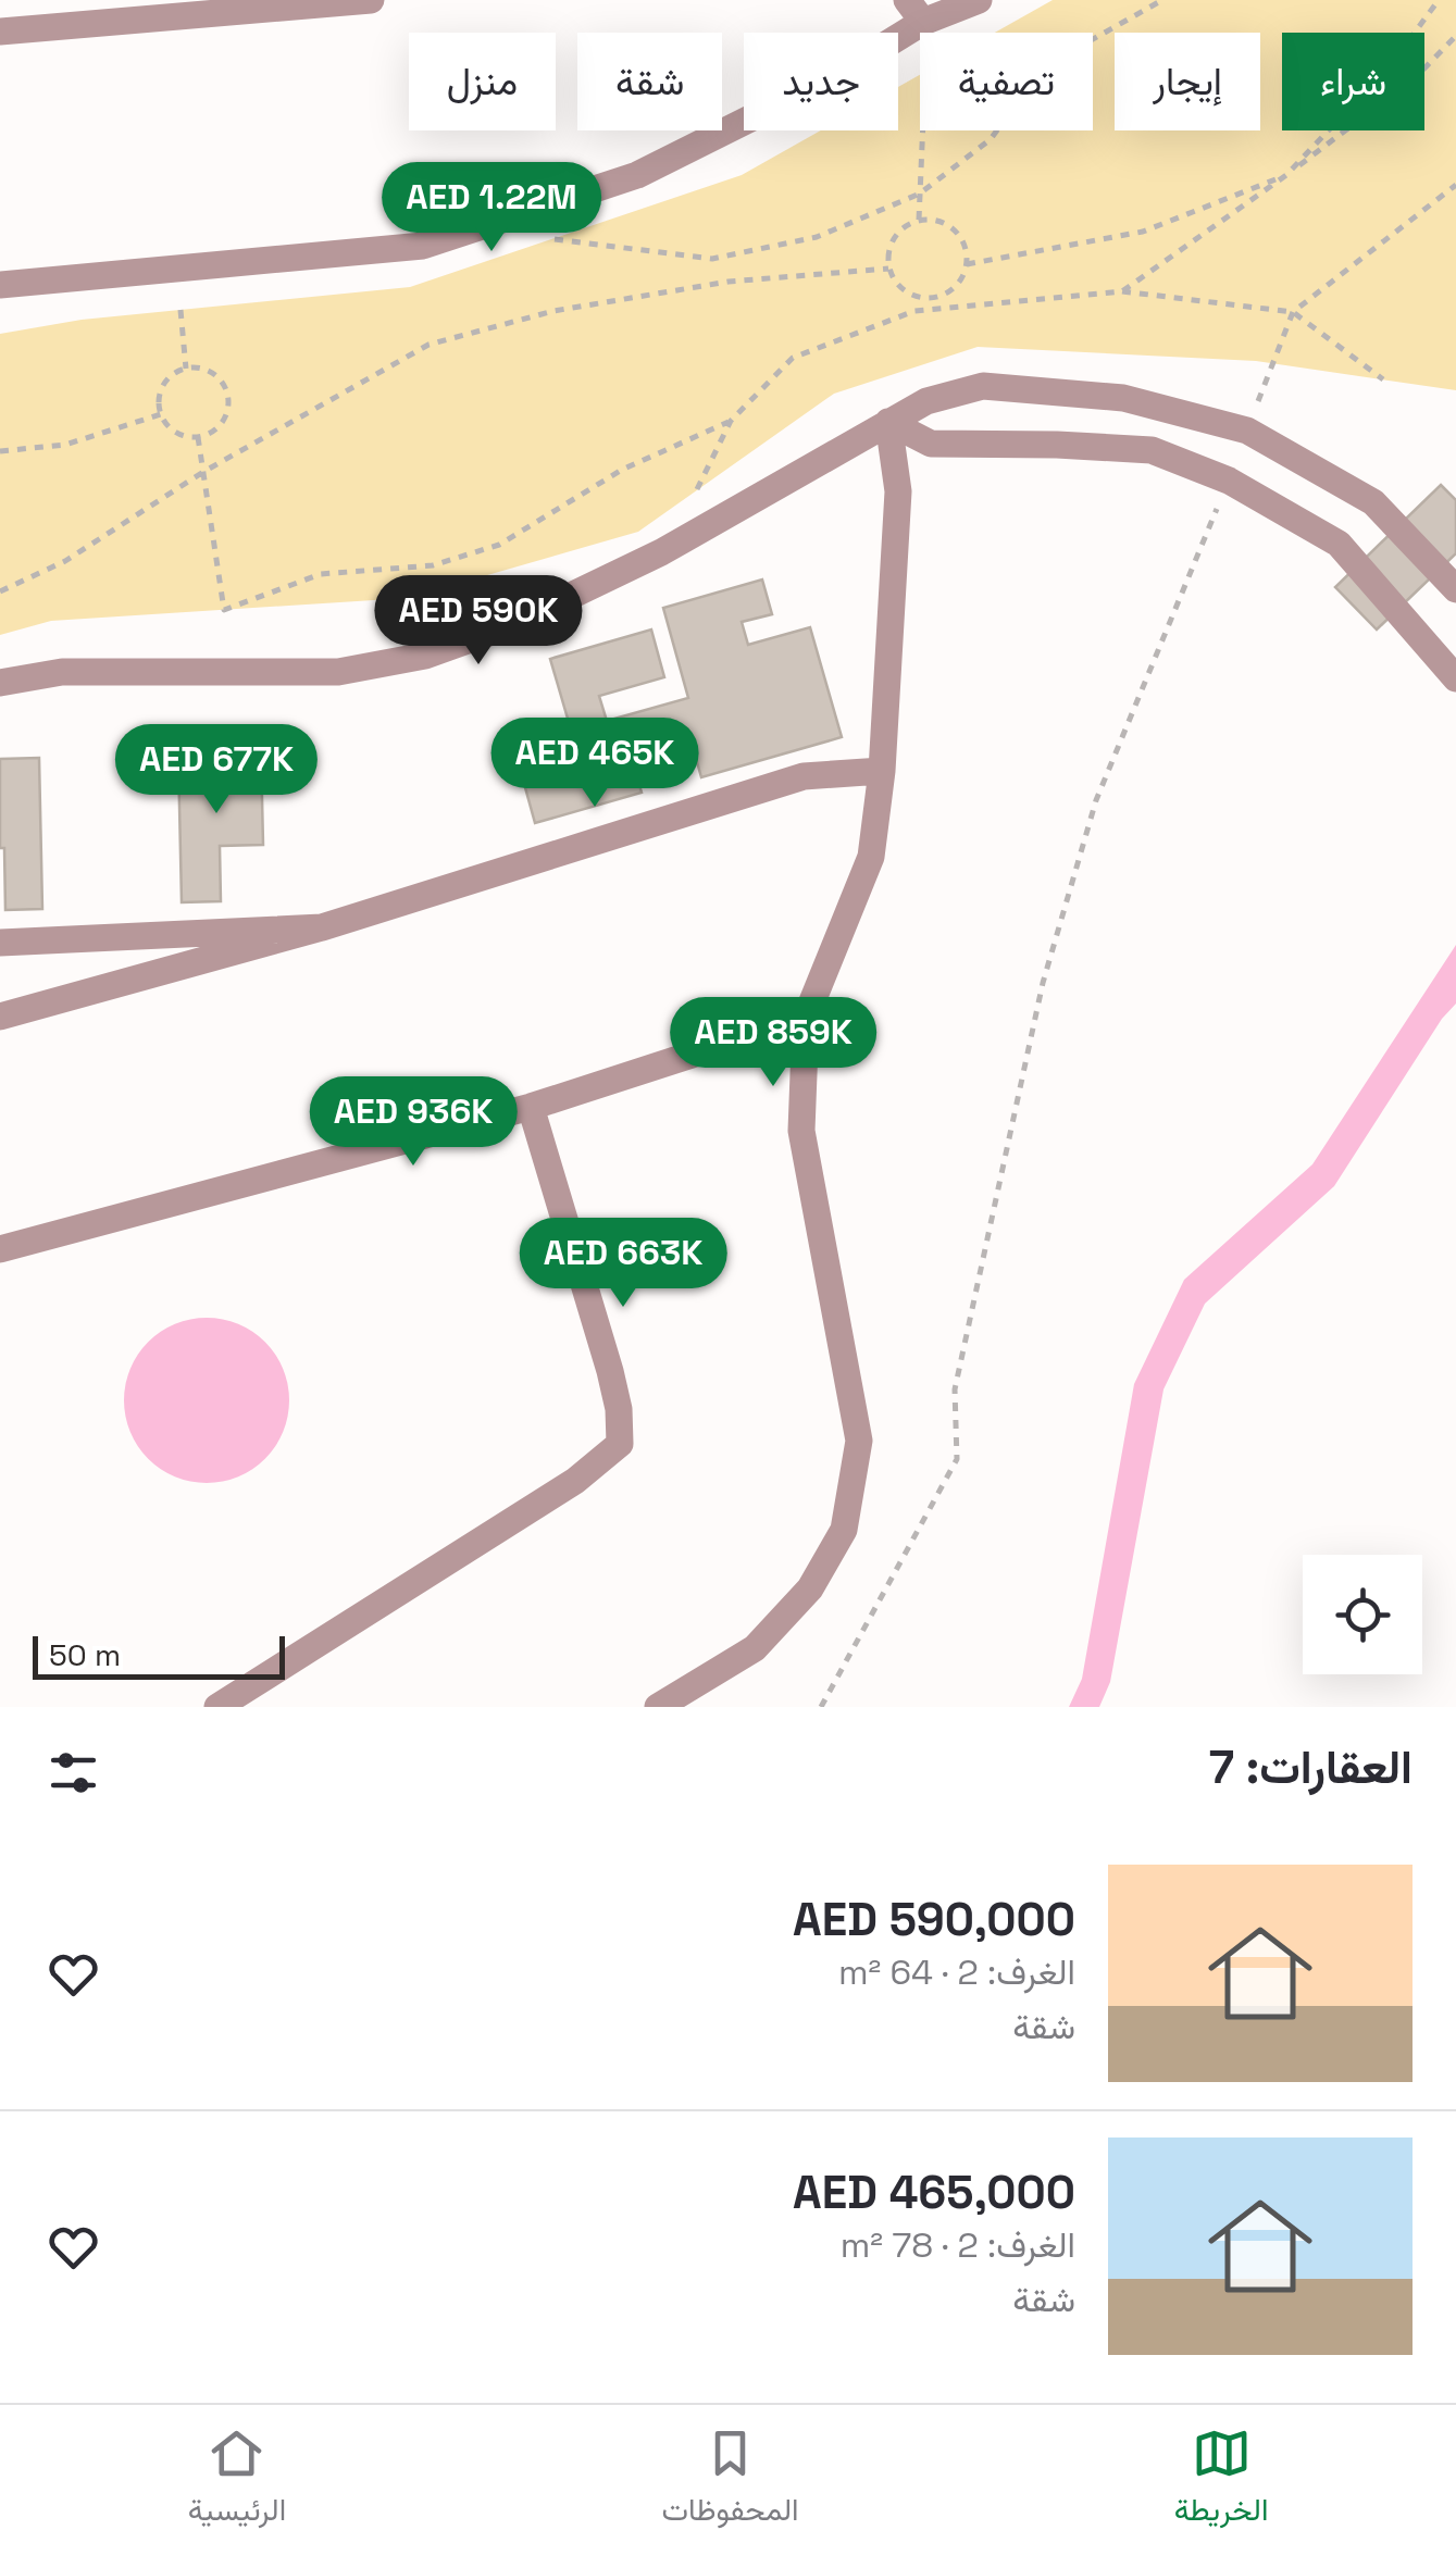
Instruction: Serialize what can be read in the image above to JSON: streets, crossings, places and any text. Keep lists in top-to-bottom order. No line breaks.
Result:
{"scale_bar":"50 m","page":{"chip":["شراء","إيجار","تصفية","جديد","شقة","منزل"],"price":["AED 1.22M","AED 590K","AED 465K","AED 677K","AED 859K","AED 936K","AED 663K"],"scale":"50 m","heading":"العقارات: 7","list":[{"name":"AED 590,000","note":"الغرف: 2 · 64 m² · شقة"},{"name":"AED 465,000","note":"الغرف: 2 · 78 m² · شقة"}],"tabs":["الخريطة","المحفوظات","الرئيسية"]}}
